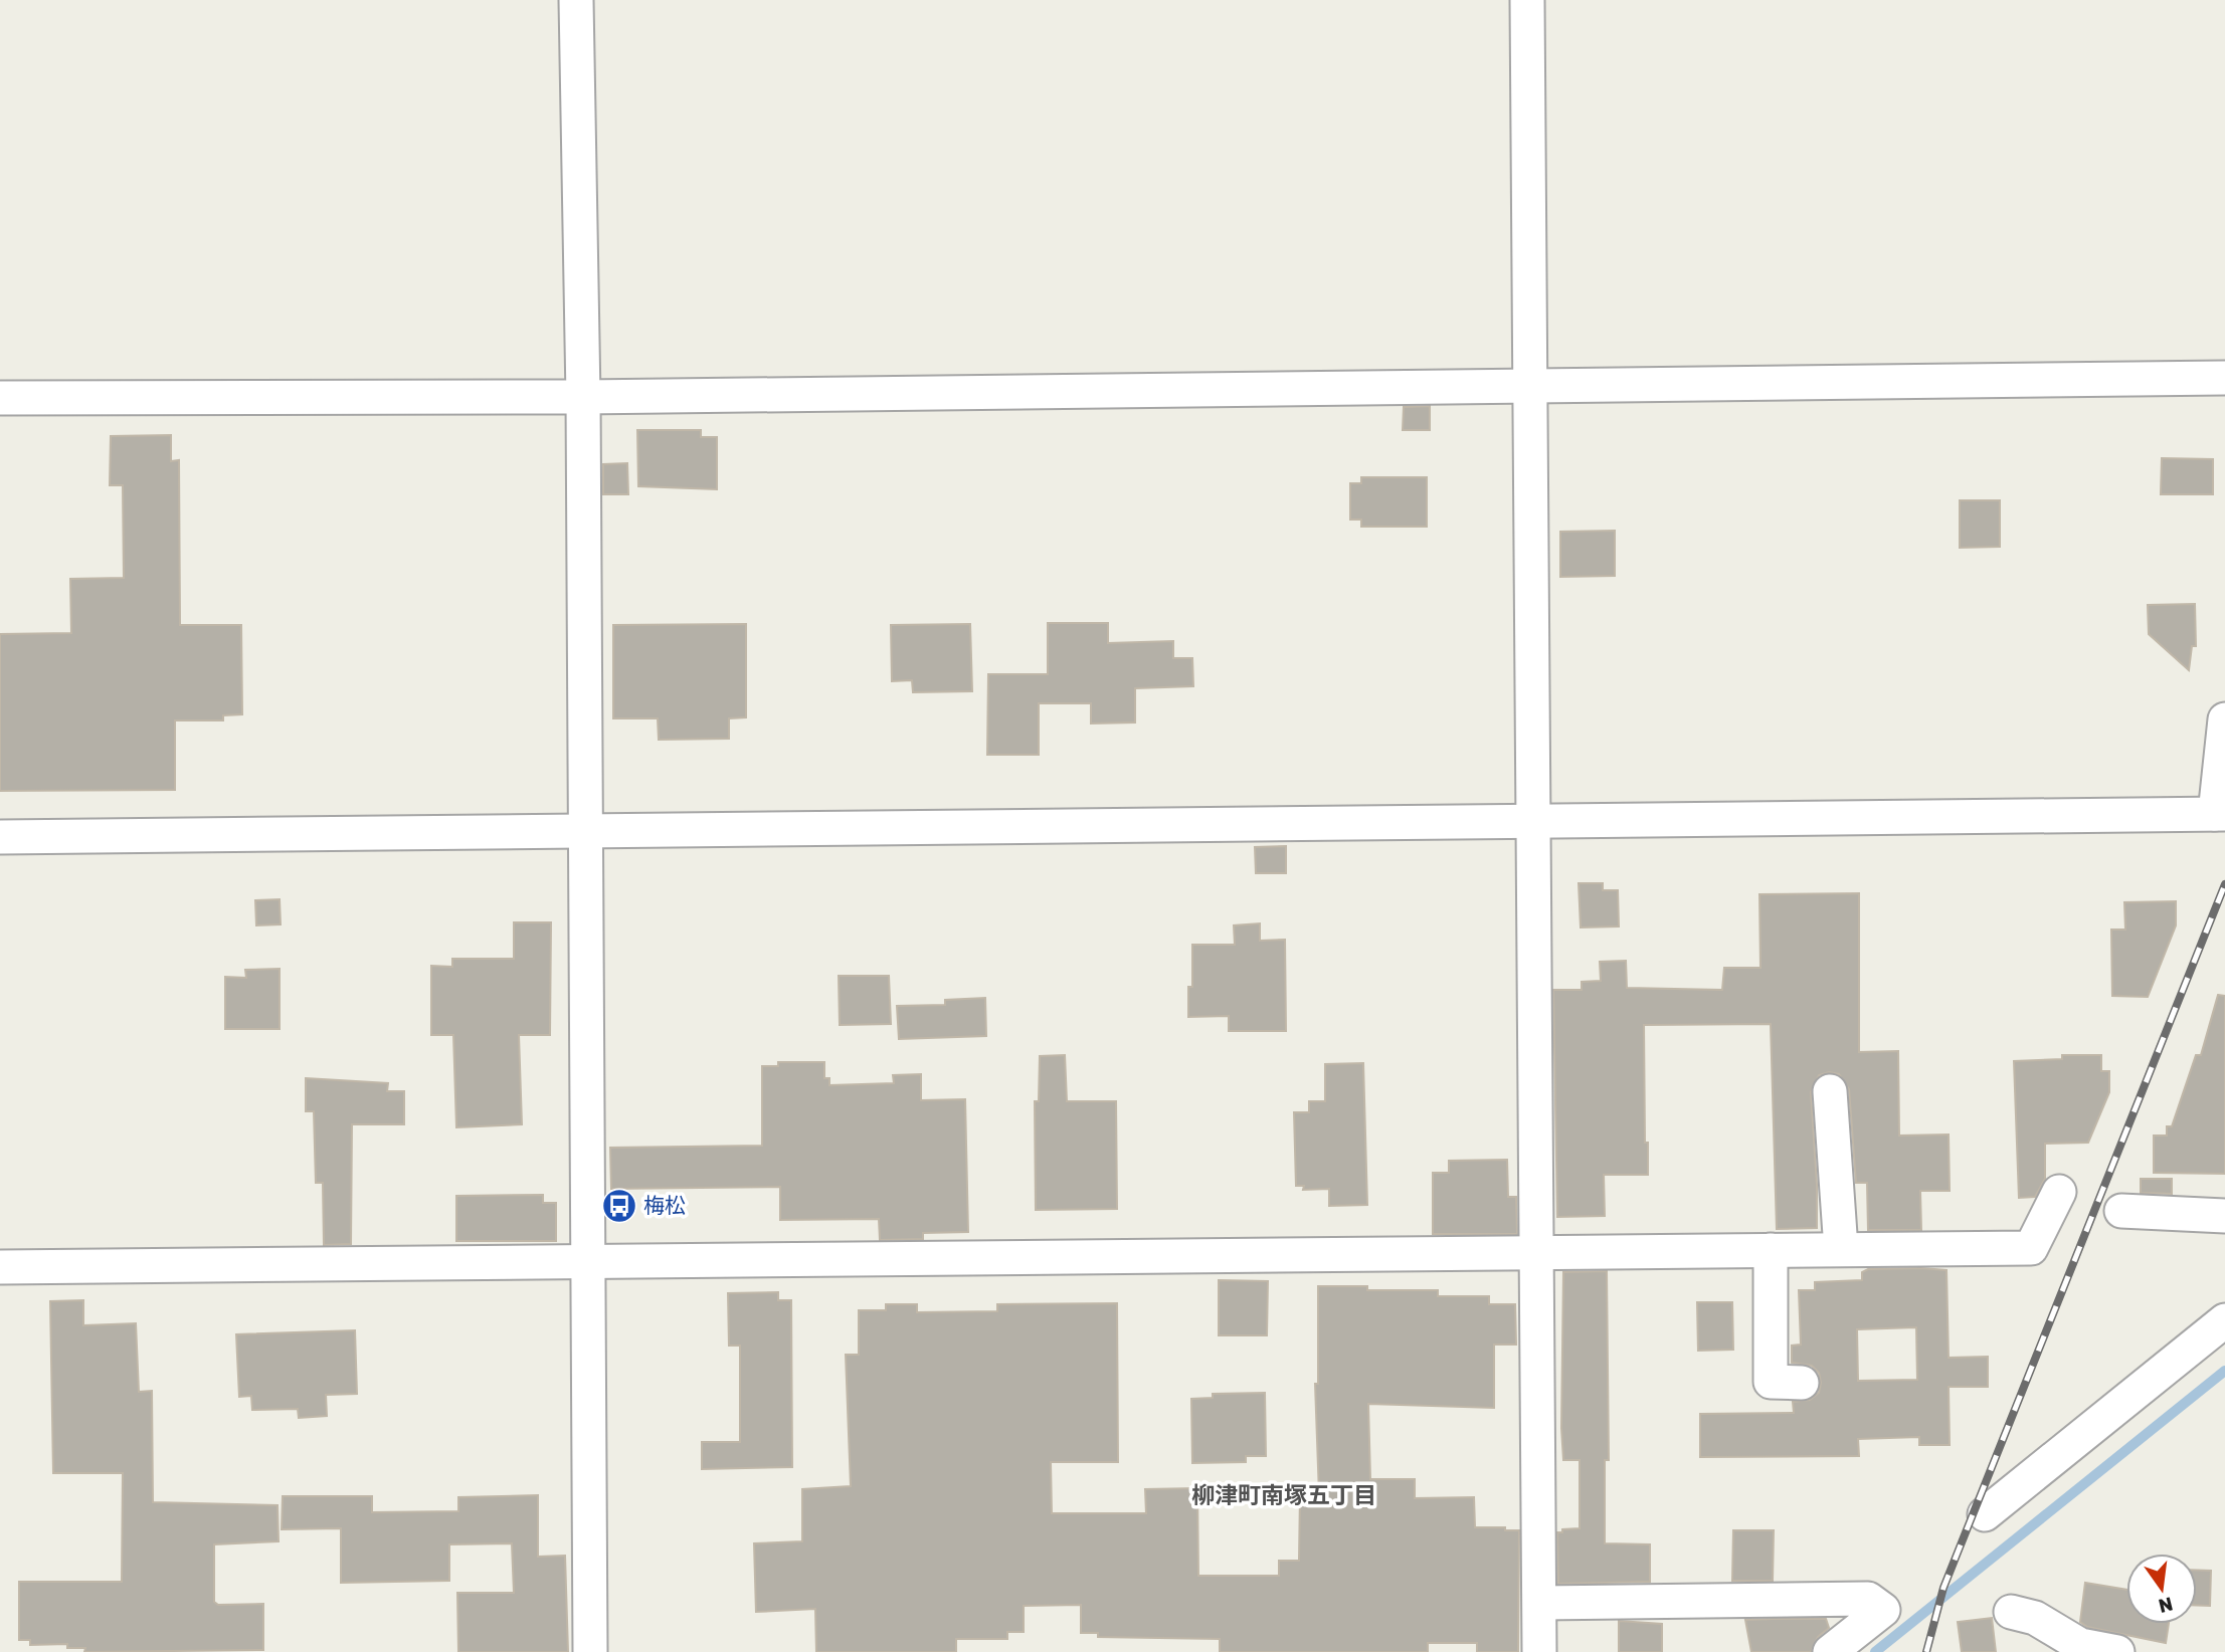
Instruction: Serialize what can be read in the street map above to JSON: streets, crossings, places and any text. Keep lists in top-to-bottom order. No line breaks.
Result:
{"districts":["柳津町南塚五丁目"],"places":{"bus stop":["梅松"]},"north":"bottom"}
